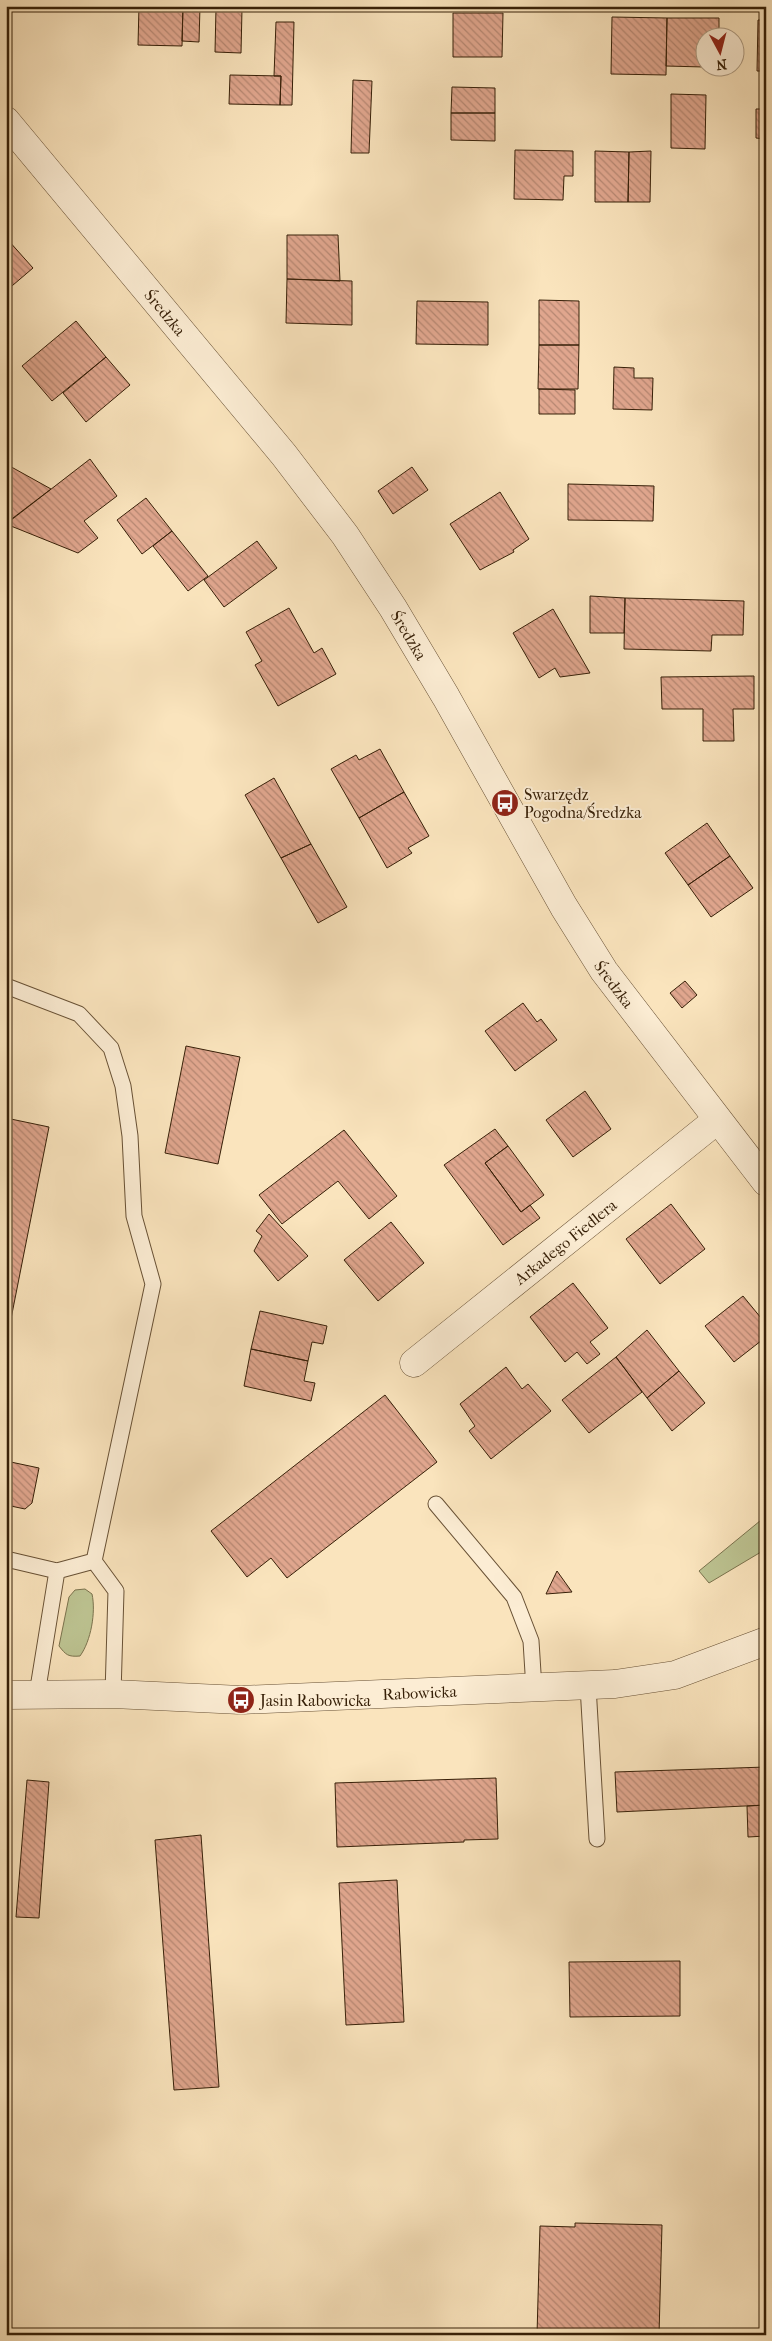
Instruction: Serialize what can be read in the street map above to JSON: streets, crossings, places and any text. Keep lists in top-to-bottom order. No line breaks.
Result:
{"streets":{"street":["Średzka","Arkadego Fiedlera","Rabowicka"]},"crossings":[["Średzka","Arkadego Fiedlera"]],"places":{"bus stop":["Swarzędz Pogodna/Średzka","Jasin Rabowicka"]},"north":"bottom"}
